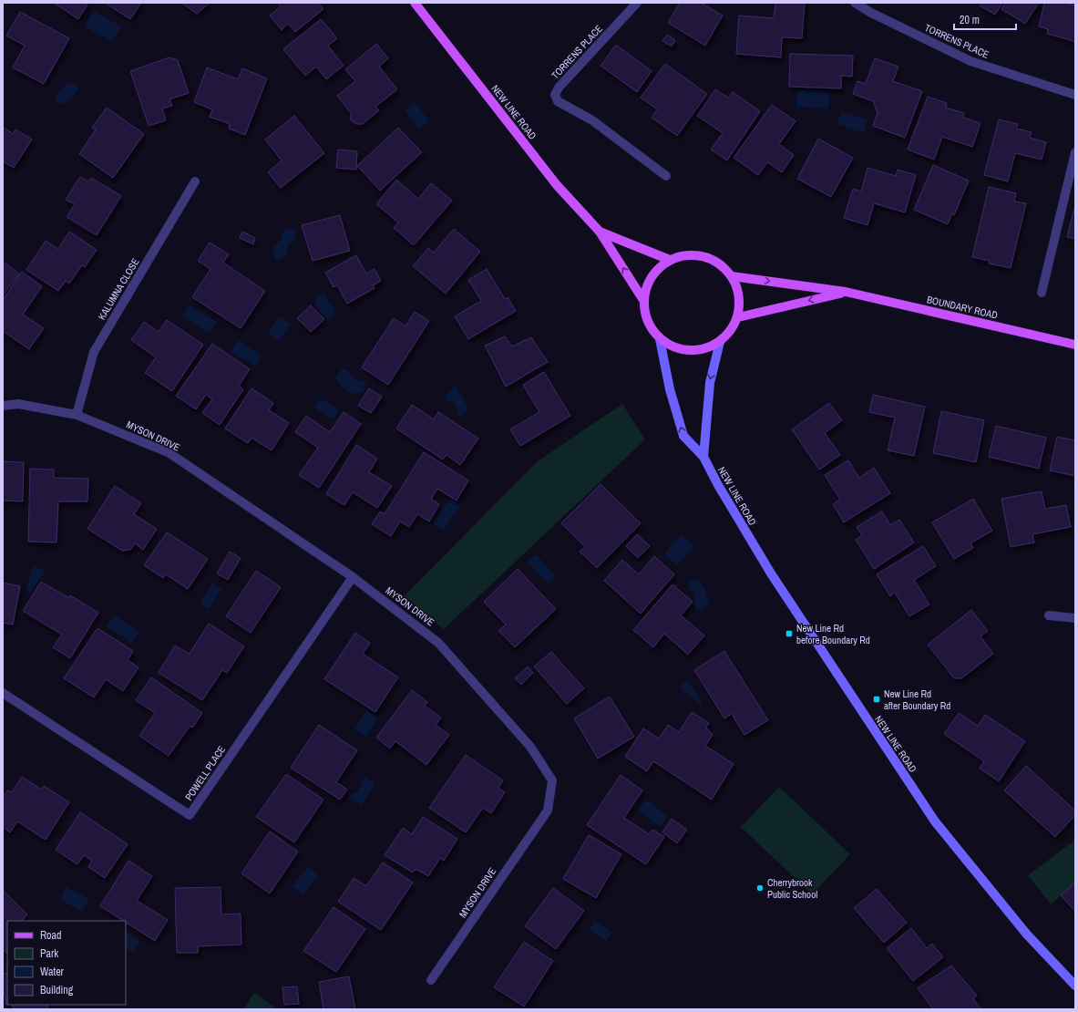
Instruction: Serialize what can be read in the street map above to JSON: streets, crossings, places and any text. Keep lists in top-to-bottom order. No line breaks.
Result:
{"streets":{"main road":["NEW LINE ROAD","BOUNDARY ROAD"],"street":["TORRENS PLACE","KALUMNA CLOSE","MYSON DRIVE","POWELL PLACE"]},"crossings":[["NEW LINE ROAD","BOUNDARY ROAD"],["KALUMNA CLOSE","MYSON DRIVE"],["MYSON DRIVE","POWELL PLACE"]],"places":{"transit":["New Line Rd before Boundary Rd","New Line Rd after Boundary Rd"],"other":["Cherrybrook Public School"]},"legend":["Road","Park","Water","Building"],"scale_bar":"20 m"}
